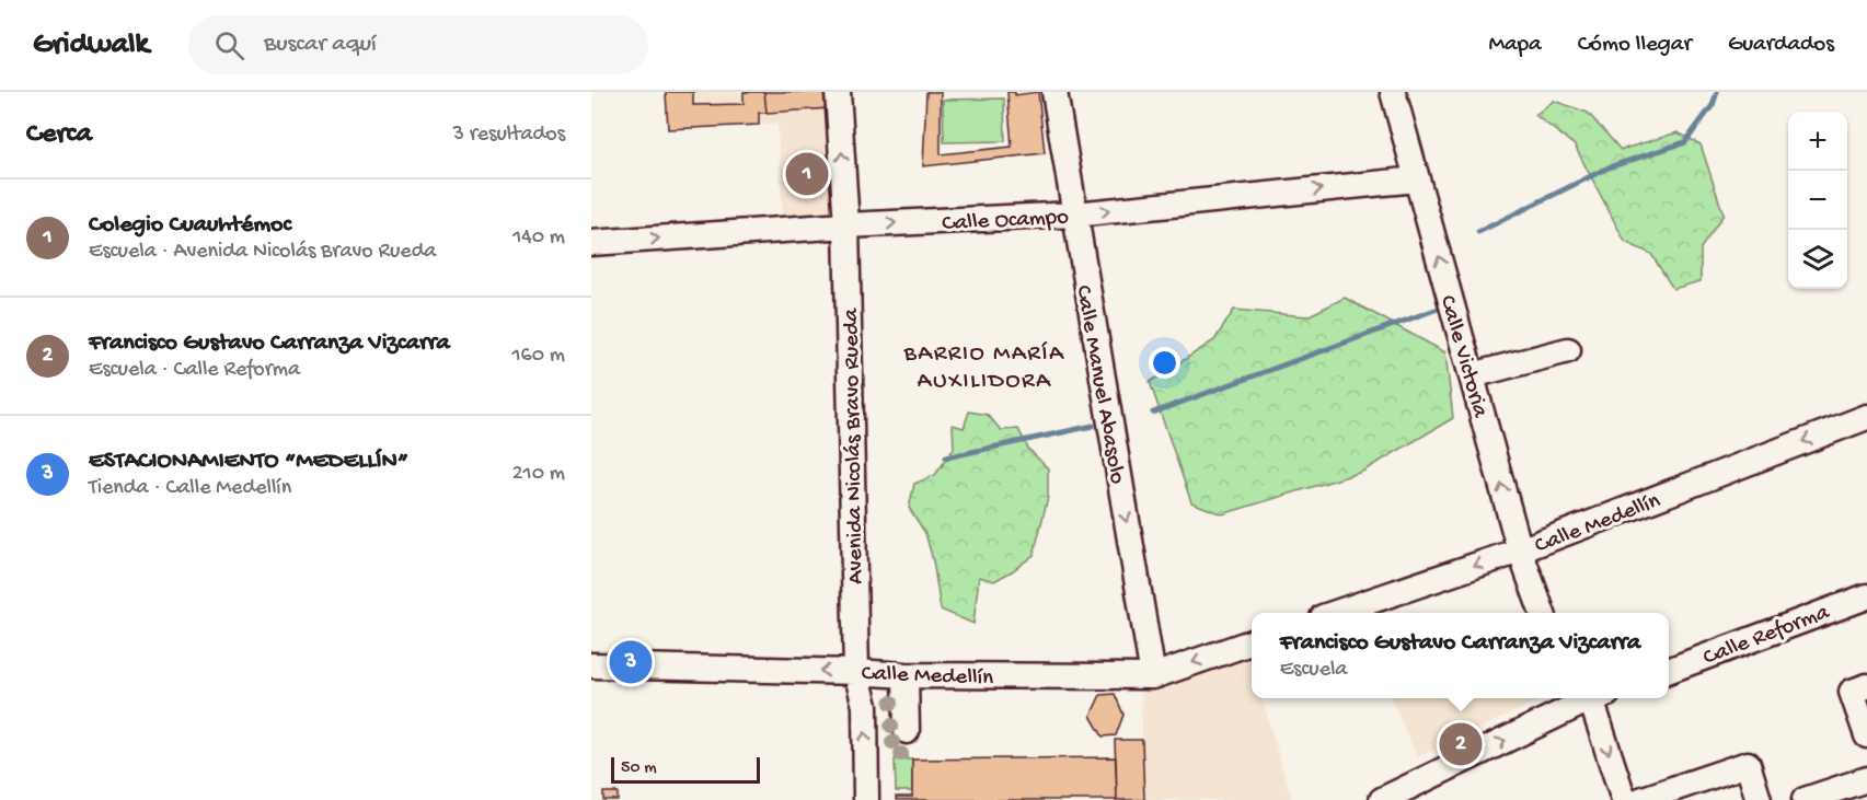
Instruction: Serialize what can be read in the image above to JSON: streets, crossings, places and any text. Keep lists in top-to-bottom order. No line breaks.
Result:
{"streets":{"street":["Calle Ocampo","Calle Victoria","Calle Manuel Abasolo","Avenida Nicolás Bravo Rueda","Calle Medellín","Calle Reforma"]},"crossings":[["Calle Ocampo","Calle Victoria"],["Calle Ocampo","Calle Manuel Abasolo"],["Calle Ocampo","Avenida Nicolás Bravo Rueda"],["Calle Victoria","Calle Medellín"],["Calle Manuel Abasolo","Calle Medellín"],["Avenida Nicolás Bravo Rueda","Calle Medellín"]],"one_way":["Calle Ocampo","Calle Victoria","Calle Manuel Abasolo","Avenida Nicolás Bravo Rueda"],"districts":["BARRIO MARÍA AUXILIDORA"],"scale_bar":"50 m","page":{"header":"Gridwalk","search":"Buscar aquí","nav":["Mapa","Cómo llegar","Guardados"],"heading":["Cerca","3 resultados"],"map_buttons":["+","−"],"pins":["1","3","2"],"list":[{"mark":"1","name":"Colegio Cuauhtémoc","note":"Escuela · Avenida Nicolás Bravo Rueda","value":"140 m"},{"mark":"2","name":"Francisco Gustavo Carranza Vizcarra","note":"Escuela · Calle Reforma","value":"160 m"},{"mark":"3","name":"ESTACIONAMIENTO “MEDELLÍN”","note":"Tienda · Calle Medellín","value":"210 m"}],"popup":["Francisco Gustavo Carranza Vizcarra","Escuela"],"scale":"50 m"}}
